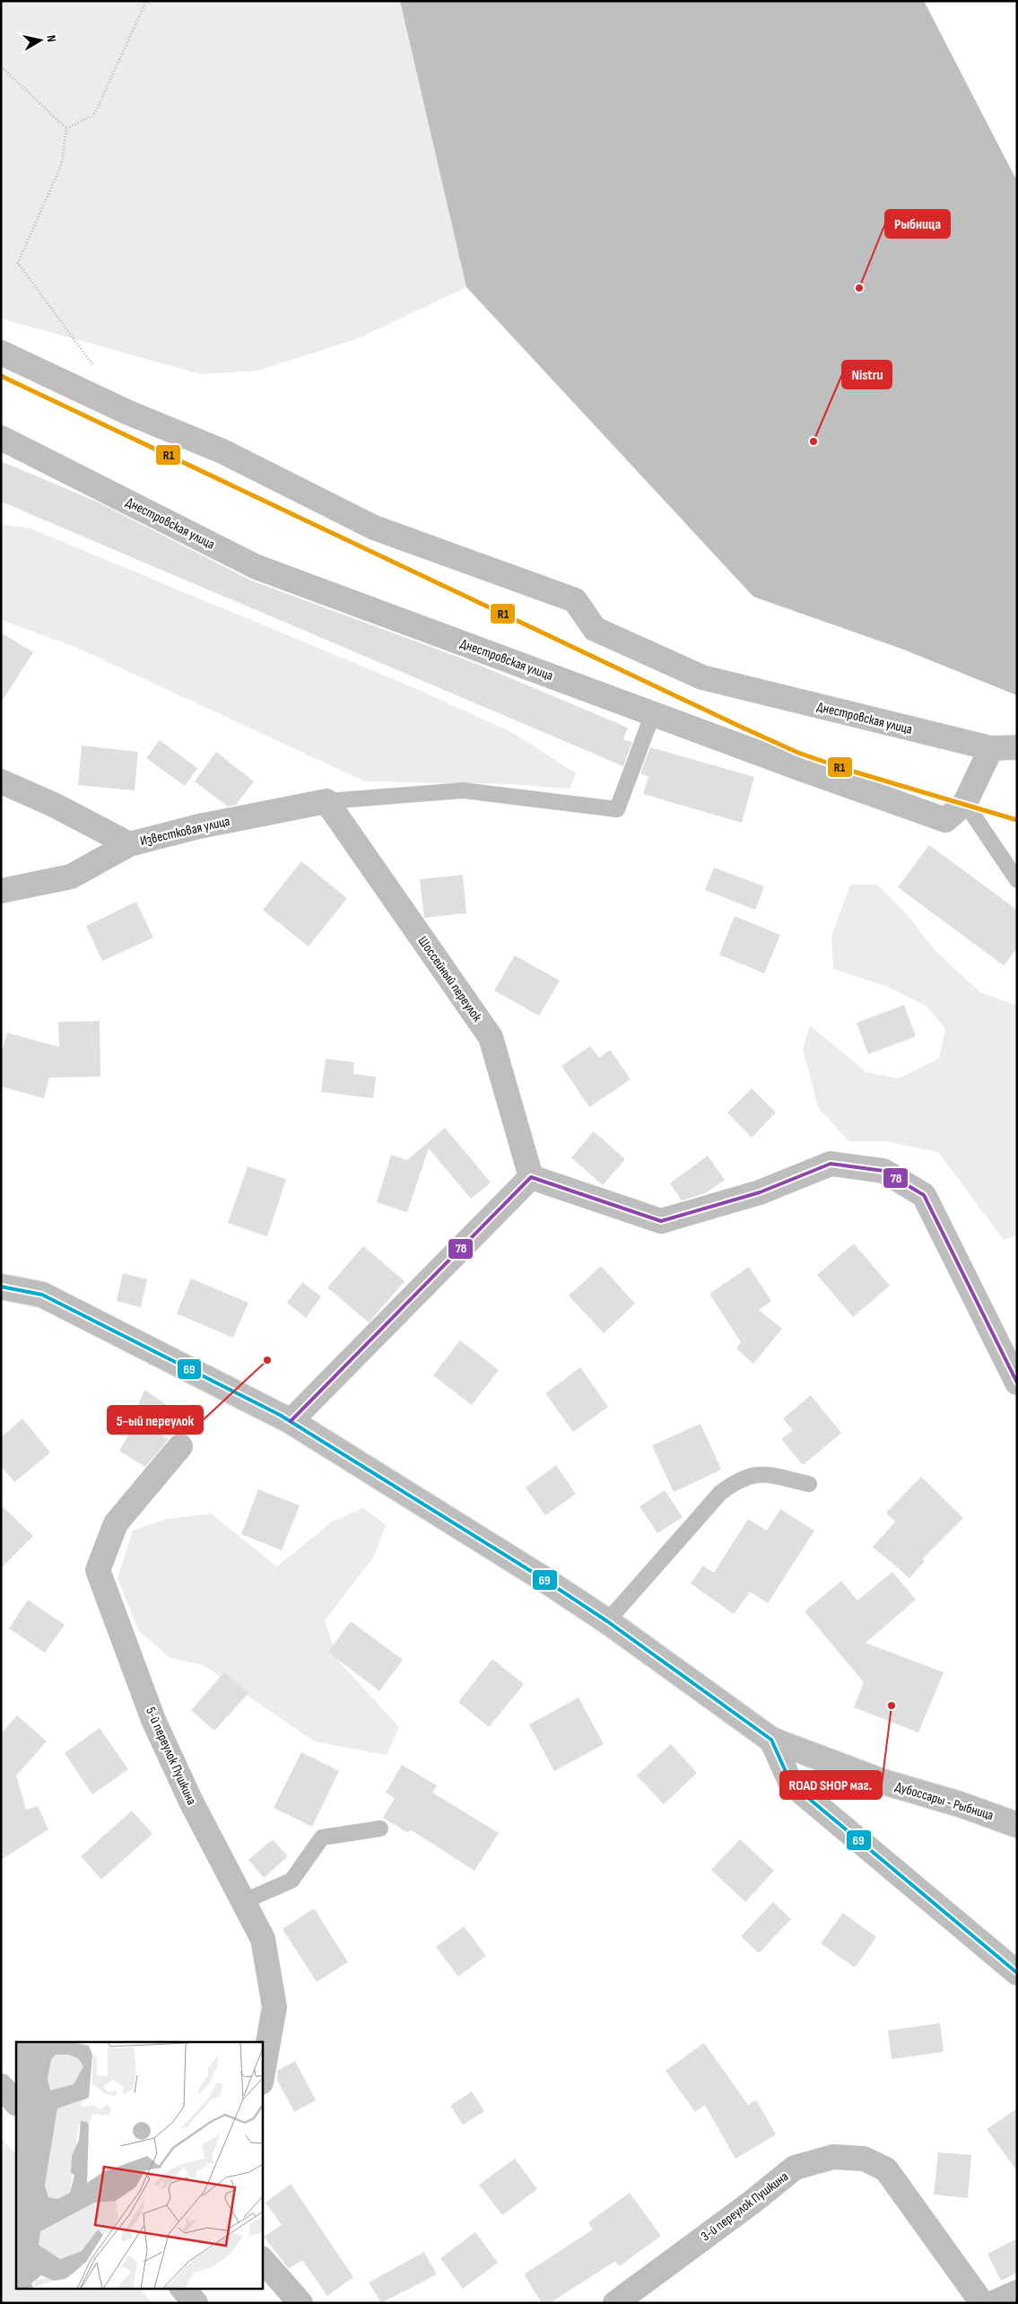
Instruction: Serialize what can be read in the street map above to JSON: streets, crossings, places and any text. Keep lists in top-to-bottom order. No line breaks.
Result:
{"streets":{"main road":["Днестровская улица","Известковая улица","Шоссейный переулок","5-й переулок Пушкина","Дубоссары - Рыбница","3-й переулок Пушкина"]},"crossings":[["Известковая улица","Шоссейный переулок"]],"places":["Рыбница","Nistru","5-ый переулок","ROAD SHOP маг."],"lines":["transit line R1","transit line 78","transit line 69"],"north":"right"}
